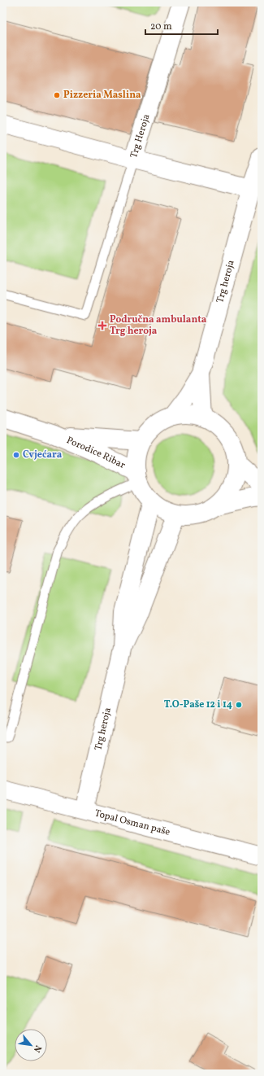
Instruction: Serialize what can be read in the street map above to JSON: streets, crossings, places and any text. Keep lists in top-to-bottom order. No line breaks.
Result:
{"streets":{"street":["Trg Heroja","Trg heroja","Porodice Ribar","Topal Osman paše"]},"crossings":[["Trg heroja","Porodice Ribar"],["Trg heroja","Topal Osman paše"]],"places":{"other":["Pizzeria Maslina","Cvjećara","T.O-Paše 12 i 14"],"health":["Područna ambulanta Trg heroja"]},"scale_bar":"20 m","north":"bottom right"}
